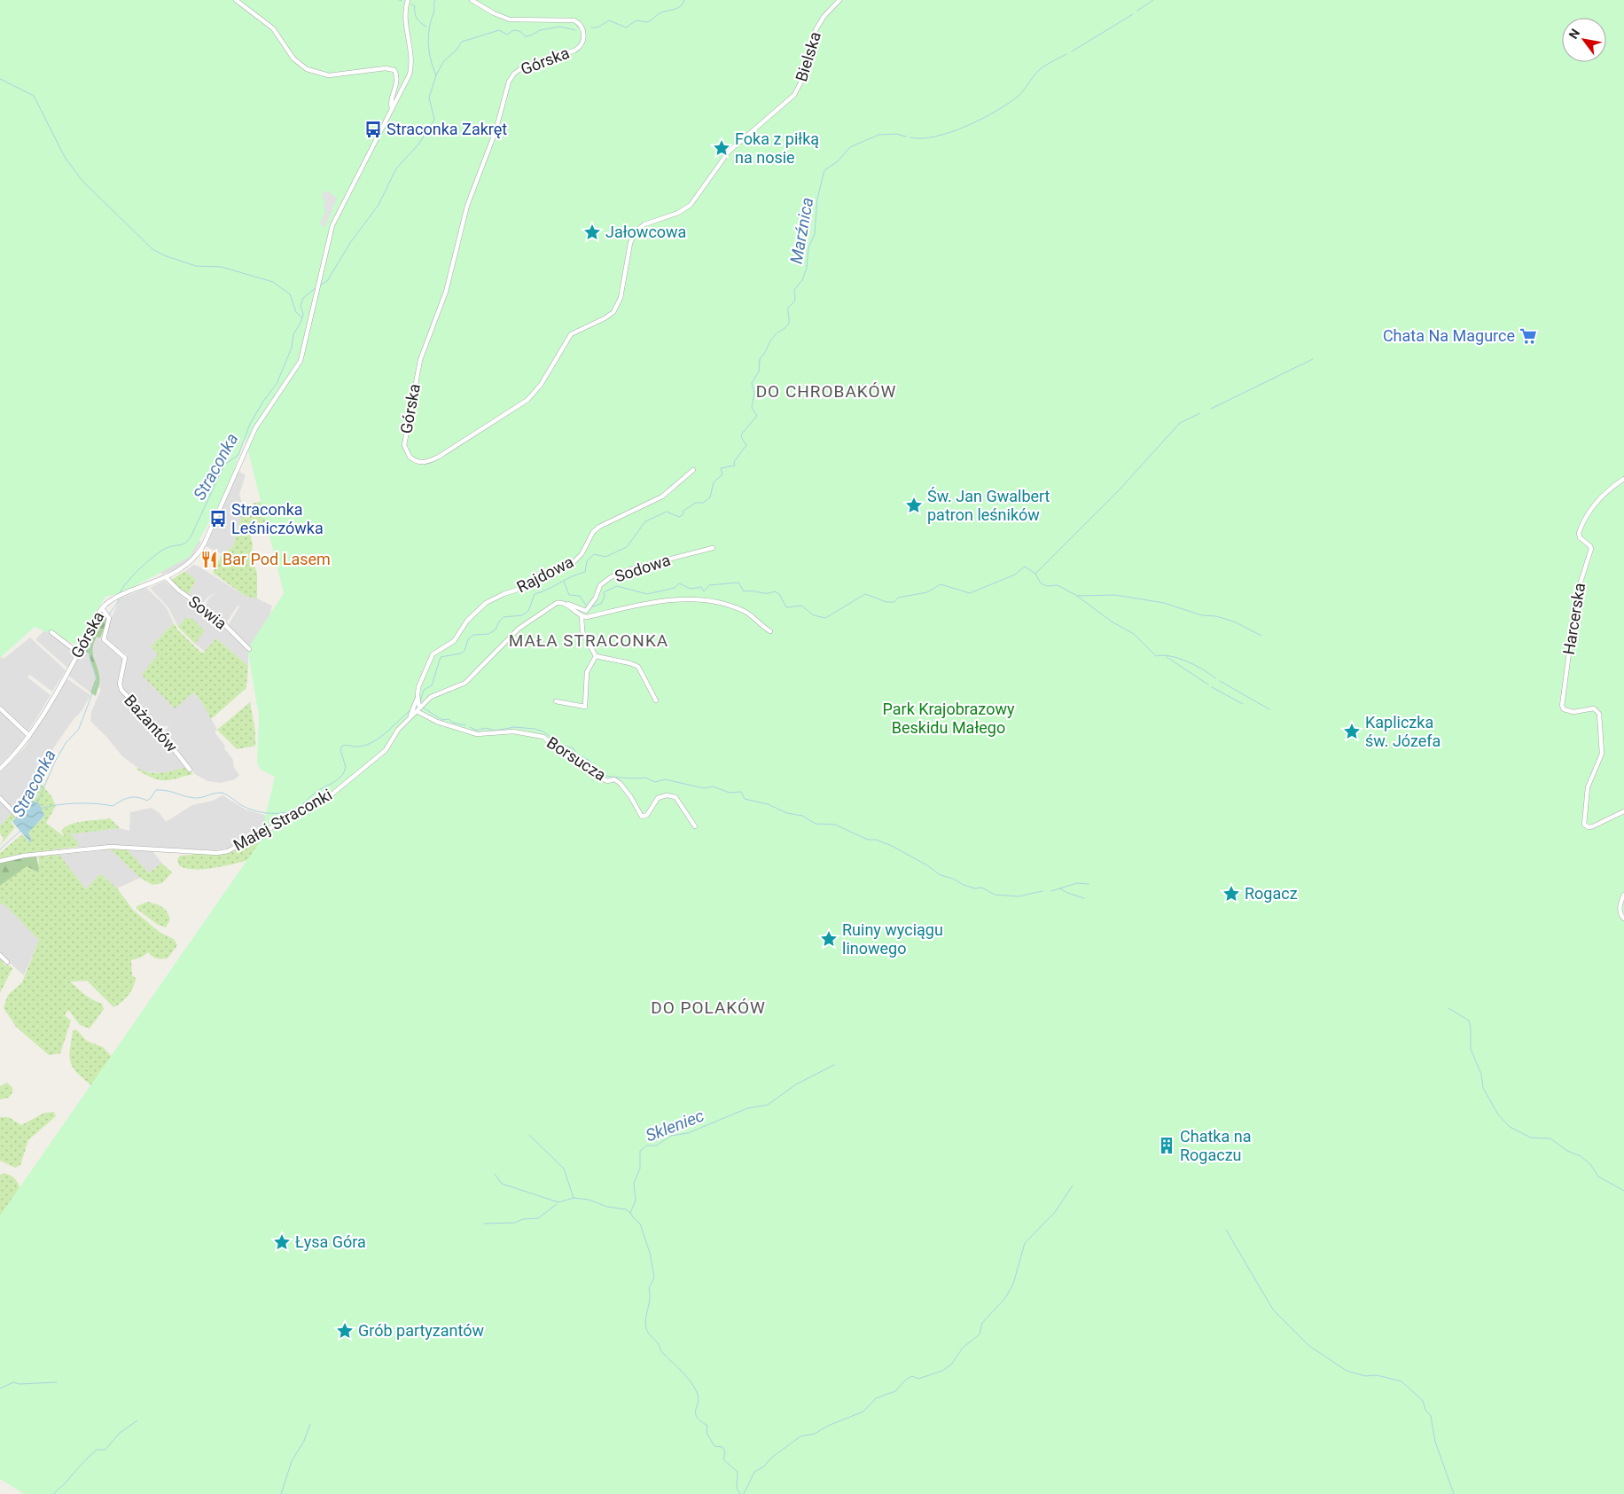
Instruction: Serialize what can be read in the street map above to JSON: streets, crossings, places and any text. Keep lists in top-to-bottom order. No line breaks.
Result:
{"streets":{"street":["Bielska","Górska","Sodowa","Rajdowa","Sowia","Harcerska","Bażantów","Borsucza","Małej Straconki"]},"crossings":[["Bielska","Górska"],["Górska","Sowia"],["Górska","Bażantów"],["Sodowa","Małej Straconki"],["Rajdowa","Borsucza"],["Rajdowa","Małej Straconki"],["Borsucza","Małej Straconki"]],"districts":["DO CHROBAKÓW","MAŁA STRACONKA","DO POLAKÓW"],"water":["Marźnica","Straconka","Skleniec"],"parks":["Park Krajobrazowy Beskidu Małego"],"places":{"bus stop":["Straconka Zakręt","Straconka Leśniczówka"],"place":["Foka z piłką na nosie","Jałowcowa","Św. Jan Gwalbert patron leśników","Kapliczka św. Józefa","Rogacz","Ruiny wyciągu linowego","Łysa Góra","Grób partyzantów"],"supermarket":["Chata Na Magurce"],"restaurant":["Bar Pod Lasem"],"building":["Chatka na Rogaczu"]},"north":"top left"}
